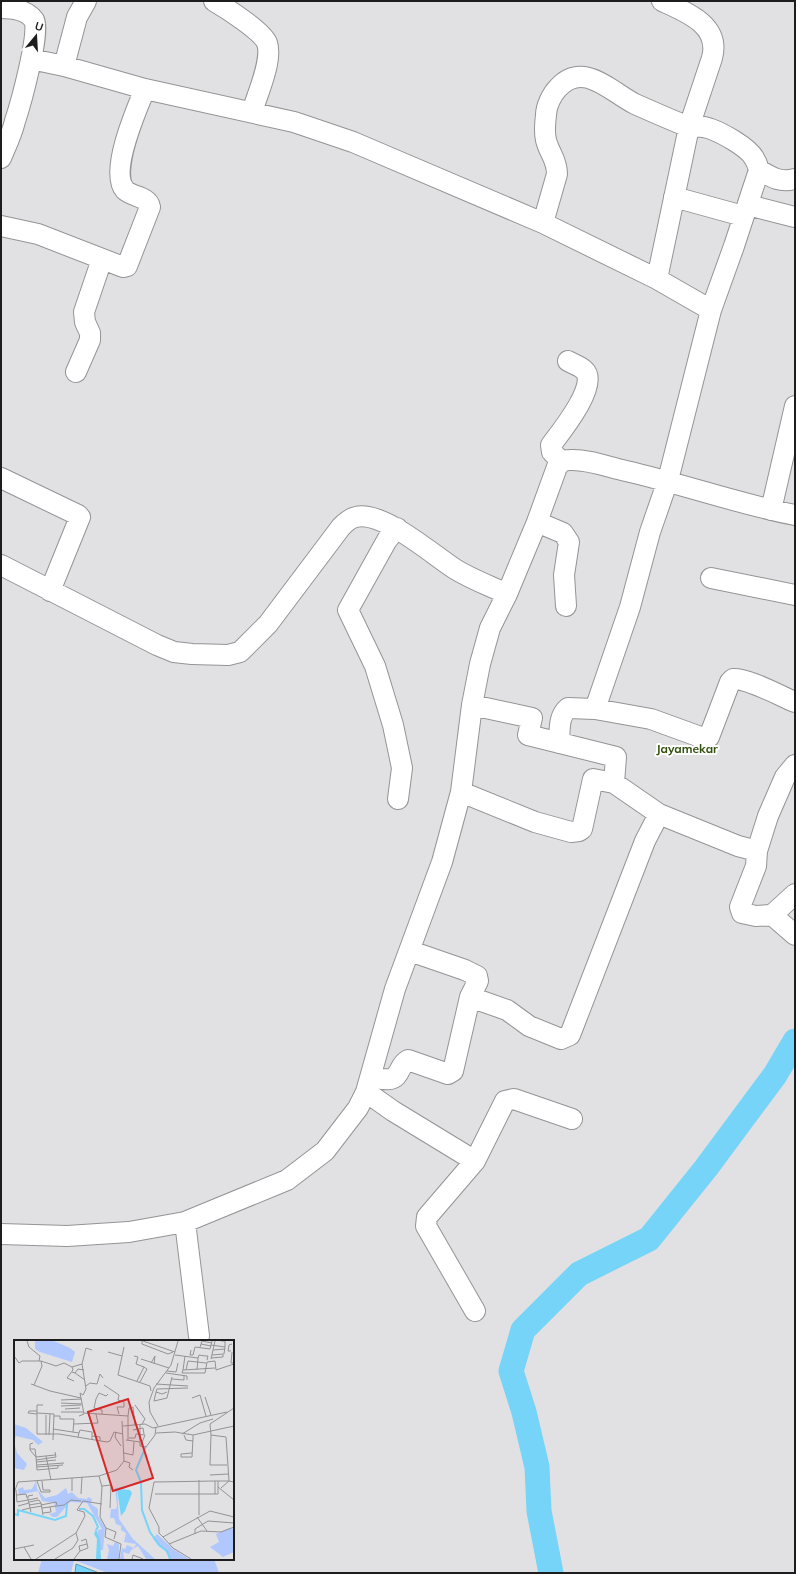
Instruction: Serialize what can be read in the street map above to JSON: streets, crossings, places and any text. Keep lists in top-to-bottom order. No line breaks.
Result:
{"districts":["Jayamekar"],"north":"top"}
